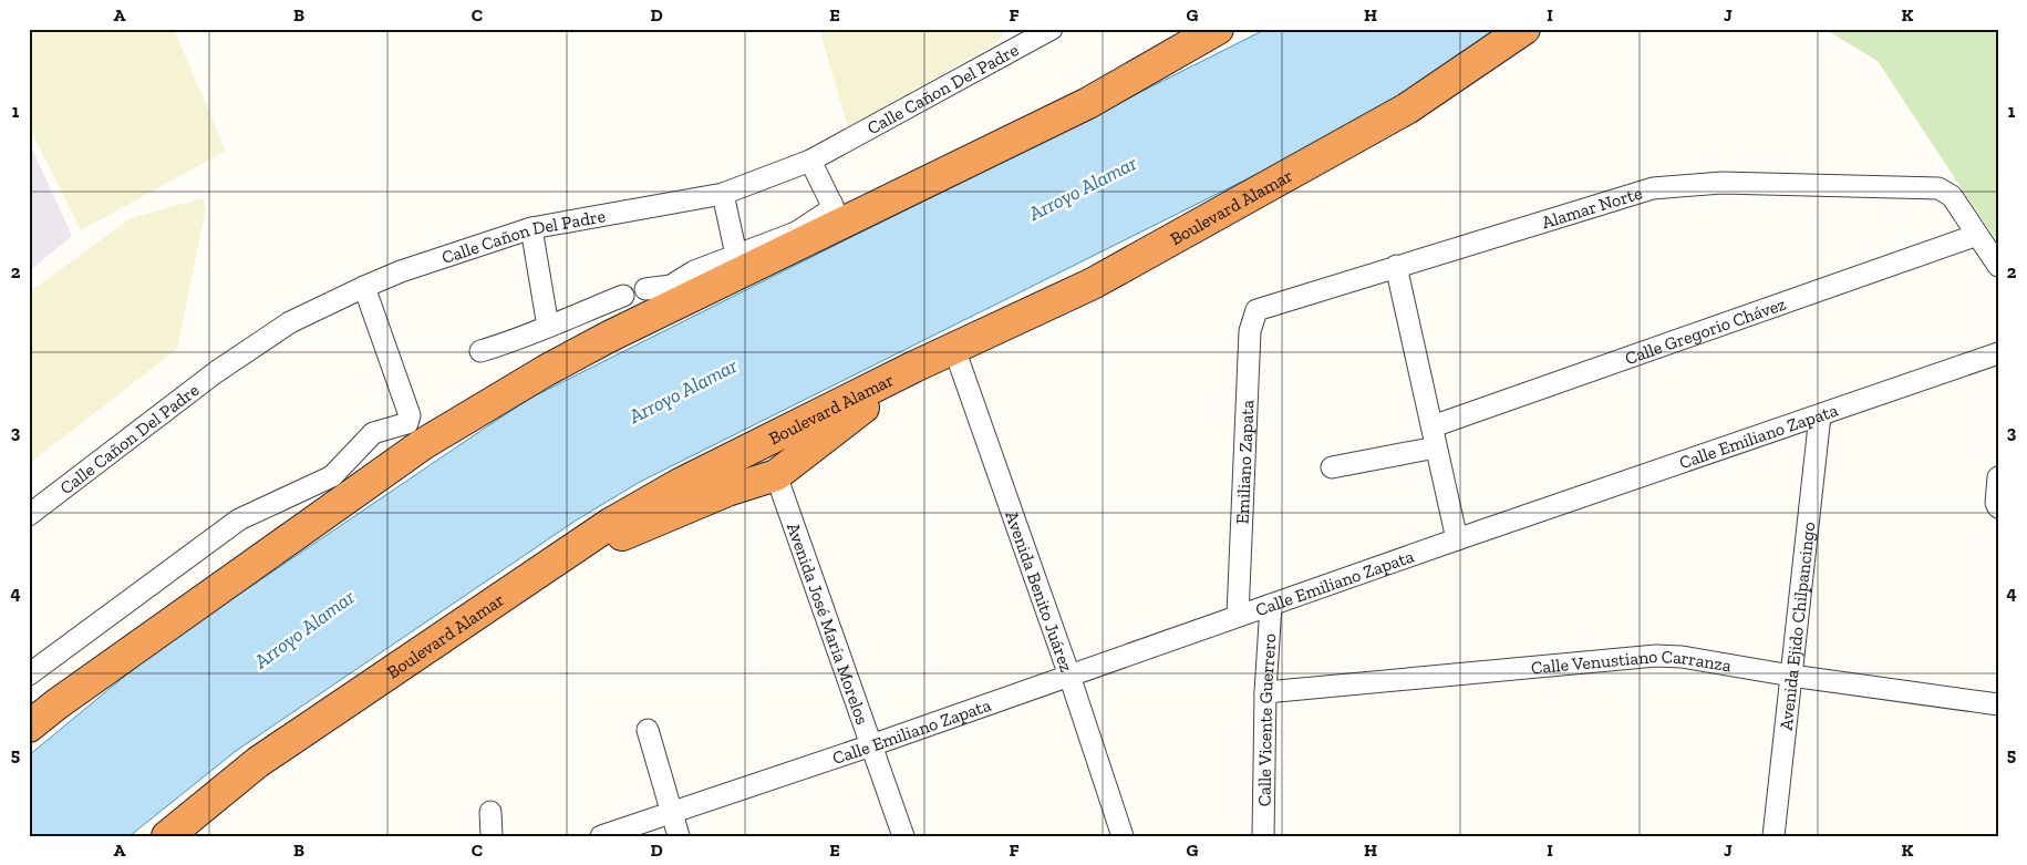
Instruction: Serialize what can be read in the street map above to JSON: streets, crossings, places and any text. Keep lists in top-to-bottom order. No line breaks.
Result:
{"streets":{"highway":["Boulevard Alamar"],"street":["Calle Cañon Del Padre","Alamar Norte","Calle Gregorio Chávez","Calle Emiliano Zapata","Emiliano Zapata","Avenida Benito Juárez","Avenida José María Morelos","Avenida Ejido Chilpancingo","Calle Venustiano Carranza","Calle Vicente Guerrero"]},"crossings":[["Boulevard Alamar","Avenida Benito Juárez"],["Alamar Norte","Calle Gregorio Chávez"],["Alamar Norte","Emiliano Zapata"],["Calle Emiliano Zapata","Emiliano Zapata"],["Calle Emiliano Zapata","Avenida Benito Juárez"],["Calle Emiliano Zapata","Avenida José María Morelos"],["Calle Emiliano Zapata","Avenida Ejido Chilpancingo"],["Calle Emiliano Zapata","Calle Vicente Guerrero"],["Avenida Ejido Chilpancingo","Calle Venustiano Carranza"],["Calle Venustiano Carranza","Calle Vicente Guerrero"]],"water":["Arroyo Alamar"],"grid":{"columns":["A","B","C","D","E","F","G","H","I","J","K"],"rows":["1","2","3","4","5"]}}
